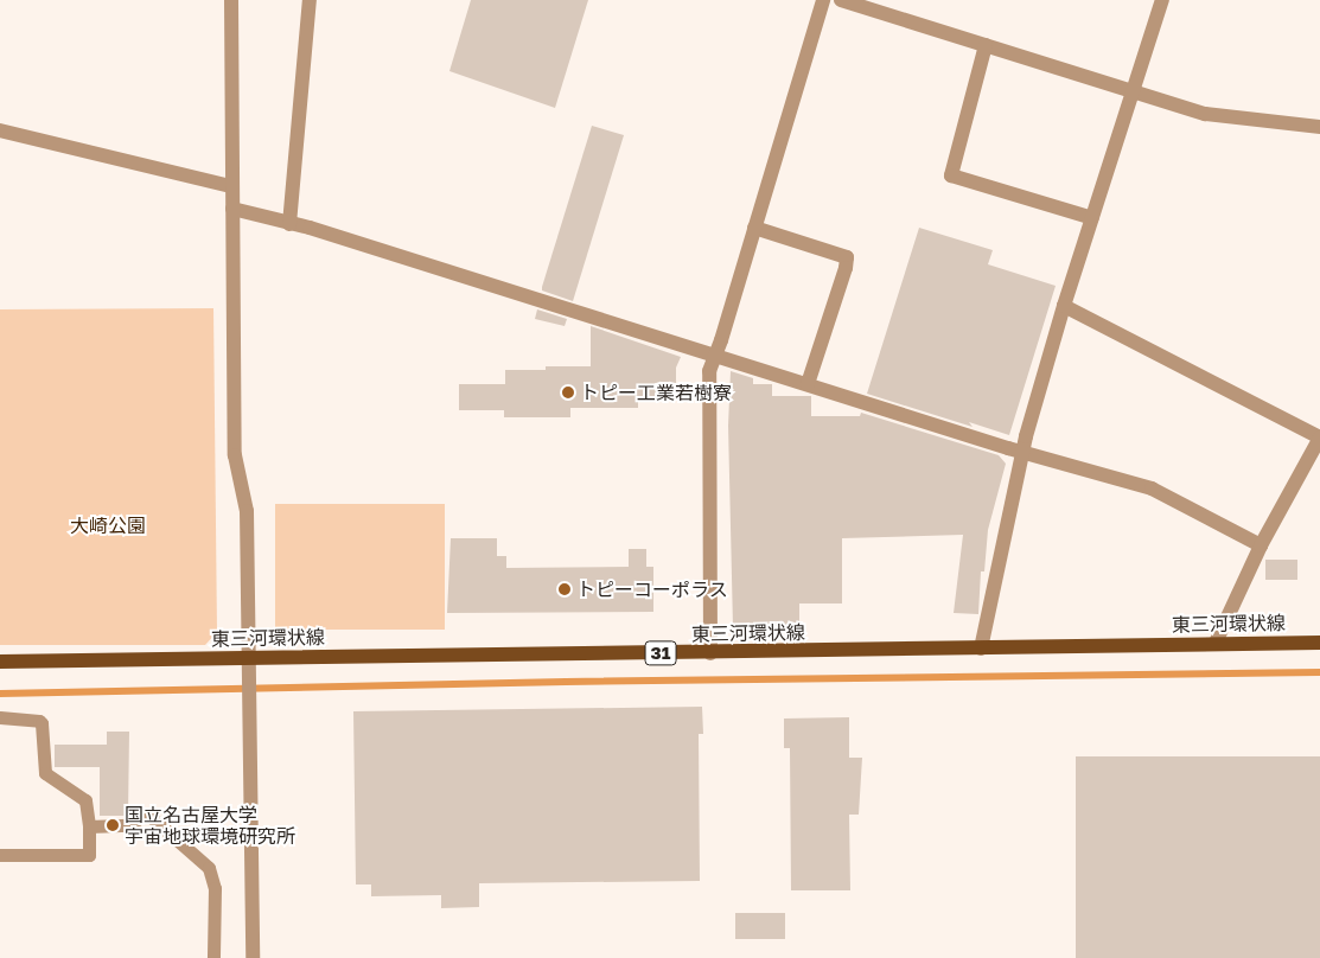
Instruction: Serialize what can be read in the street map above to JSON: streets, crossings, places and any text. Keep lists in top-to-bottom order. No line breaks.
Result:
{"streets":{"main road":["東三河環状線","31"]},"parks":["大崎公園"],"places":["トピー工業若樹寮","トピーコーポラス","国立名古屋大学 宇宙地球環境研究所"]}
